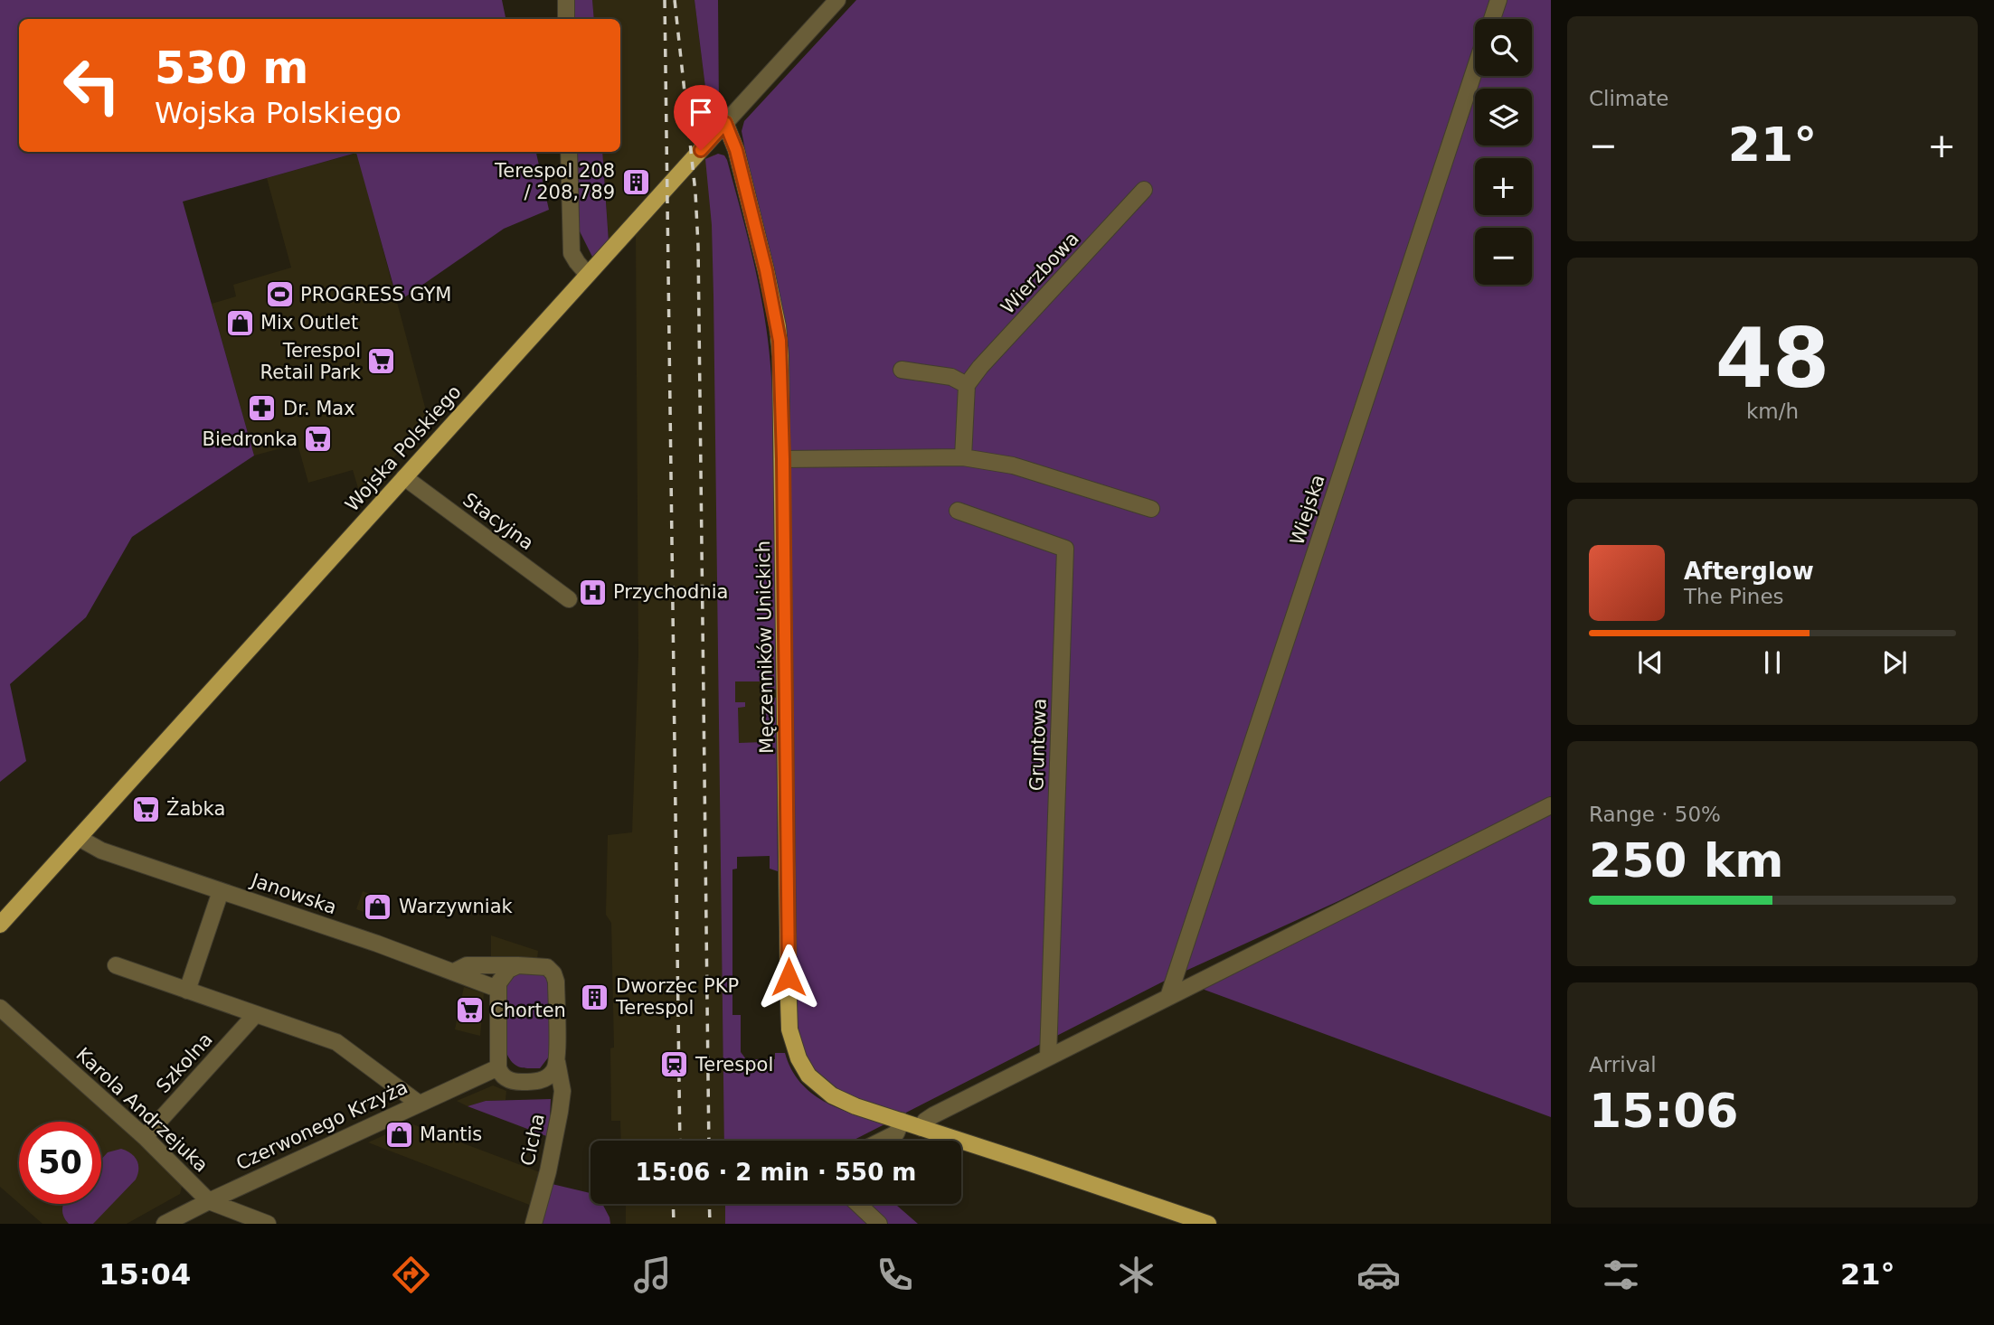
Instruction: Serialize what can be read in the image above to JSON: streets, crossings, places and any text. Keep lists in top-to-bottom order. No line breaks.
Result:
{"streets":{"main road":["Wojska Polskiego","Męczenników Unickich"],"street":["Wierzbowa","Wiejska","Stacyjna","Gruntowa","Janowska","Szkolna","Karola Andrzejuka","Czerwonego Krzyża","Cicha"]},"crossings":[["Wojska Polskiego","Stacyjna"],["Wojska Polskiego","Męczenników Unickich"],["Wojska Polskiego","Janowska"],["Janowska","Cicha"],["Szkolna","Karola Andrzejuka"],["Karola Andrzejuka","Czerwonego Krzyża"]],"places":{"building":["Terespol 208 / 208,789","Dworzec PKP Terespol"],"sports":["PROGRESS GYM"],"shop":["Mix Outlet","Warzywniak","Mantis"],"supermarket":["Terespol Retail Park","Biedronka","Żabka","Chorten"],"pharmacy":["Dr. Max"],"hospital":["Przychodnia"],"station":["Terespol"]},"page":{"tile":["Climate",["48","km/h"],["Range · 50%","250 km"],["Arrival","15:06"]],"map_buttons":["+","−"],"turn":["530 m","Wojska Polskiego"],"heat":["−","21°","+"],"song":["Afterglow","The Pines"],"limit":"50","trip":"15:06 · 2 min · 550 m","tabs":["15:04","21°"]}}
